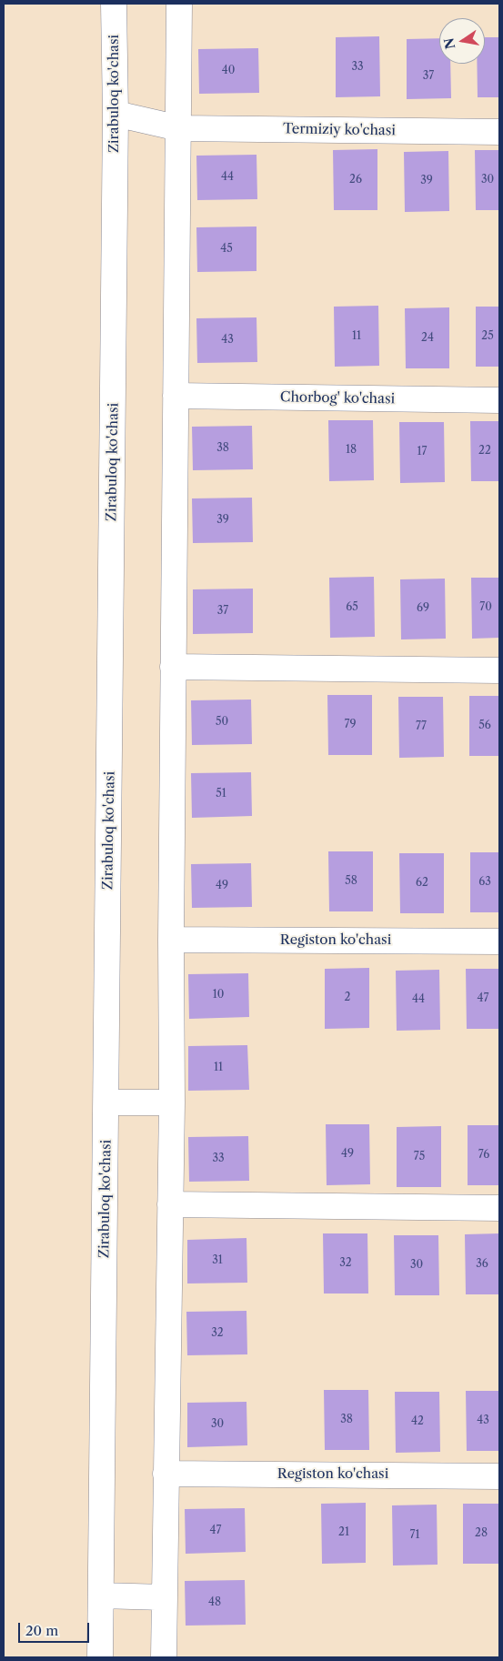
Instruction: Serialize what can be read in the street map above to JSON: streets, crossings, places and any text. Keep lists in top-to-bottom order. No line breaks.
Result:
{"streets":{"street":["Zirabuloq ko'chasi","Termiziy ko'chasi","Chorbog' ko'chasi","Registon ko'chasi"]},"crossings":[["Zirabuloq ko'chasi","Termiziy ko'chasi"]],"house_numbers":["33","40","37","44","26","30","39","45","11","25","24","43","38","18","22","17","39","65","70","69","37","50","79","56","77","51","58","63","62","49","10","2","47","44","11","49","76","75","33","31","32","36","30","32","38","43","42","30","47","21","28","71","48"],"scale_bar":"20 m","north":"left"}
